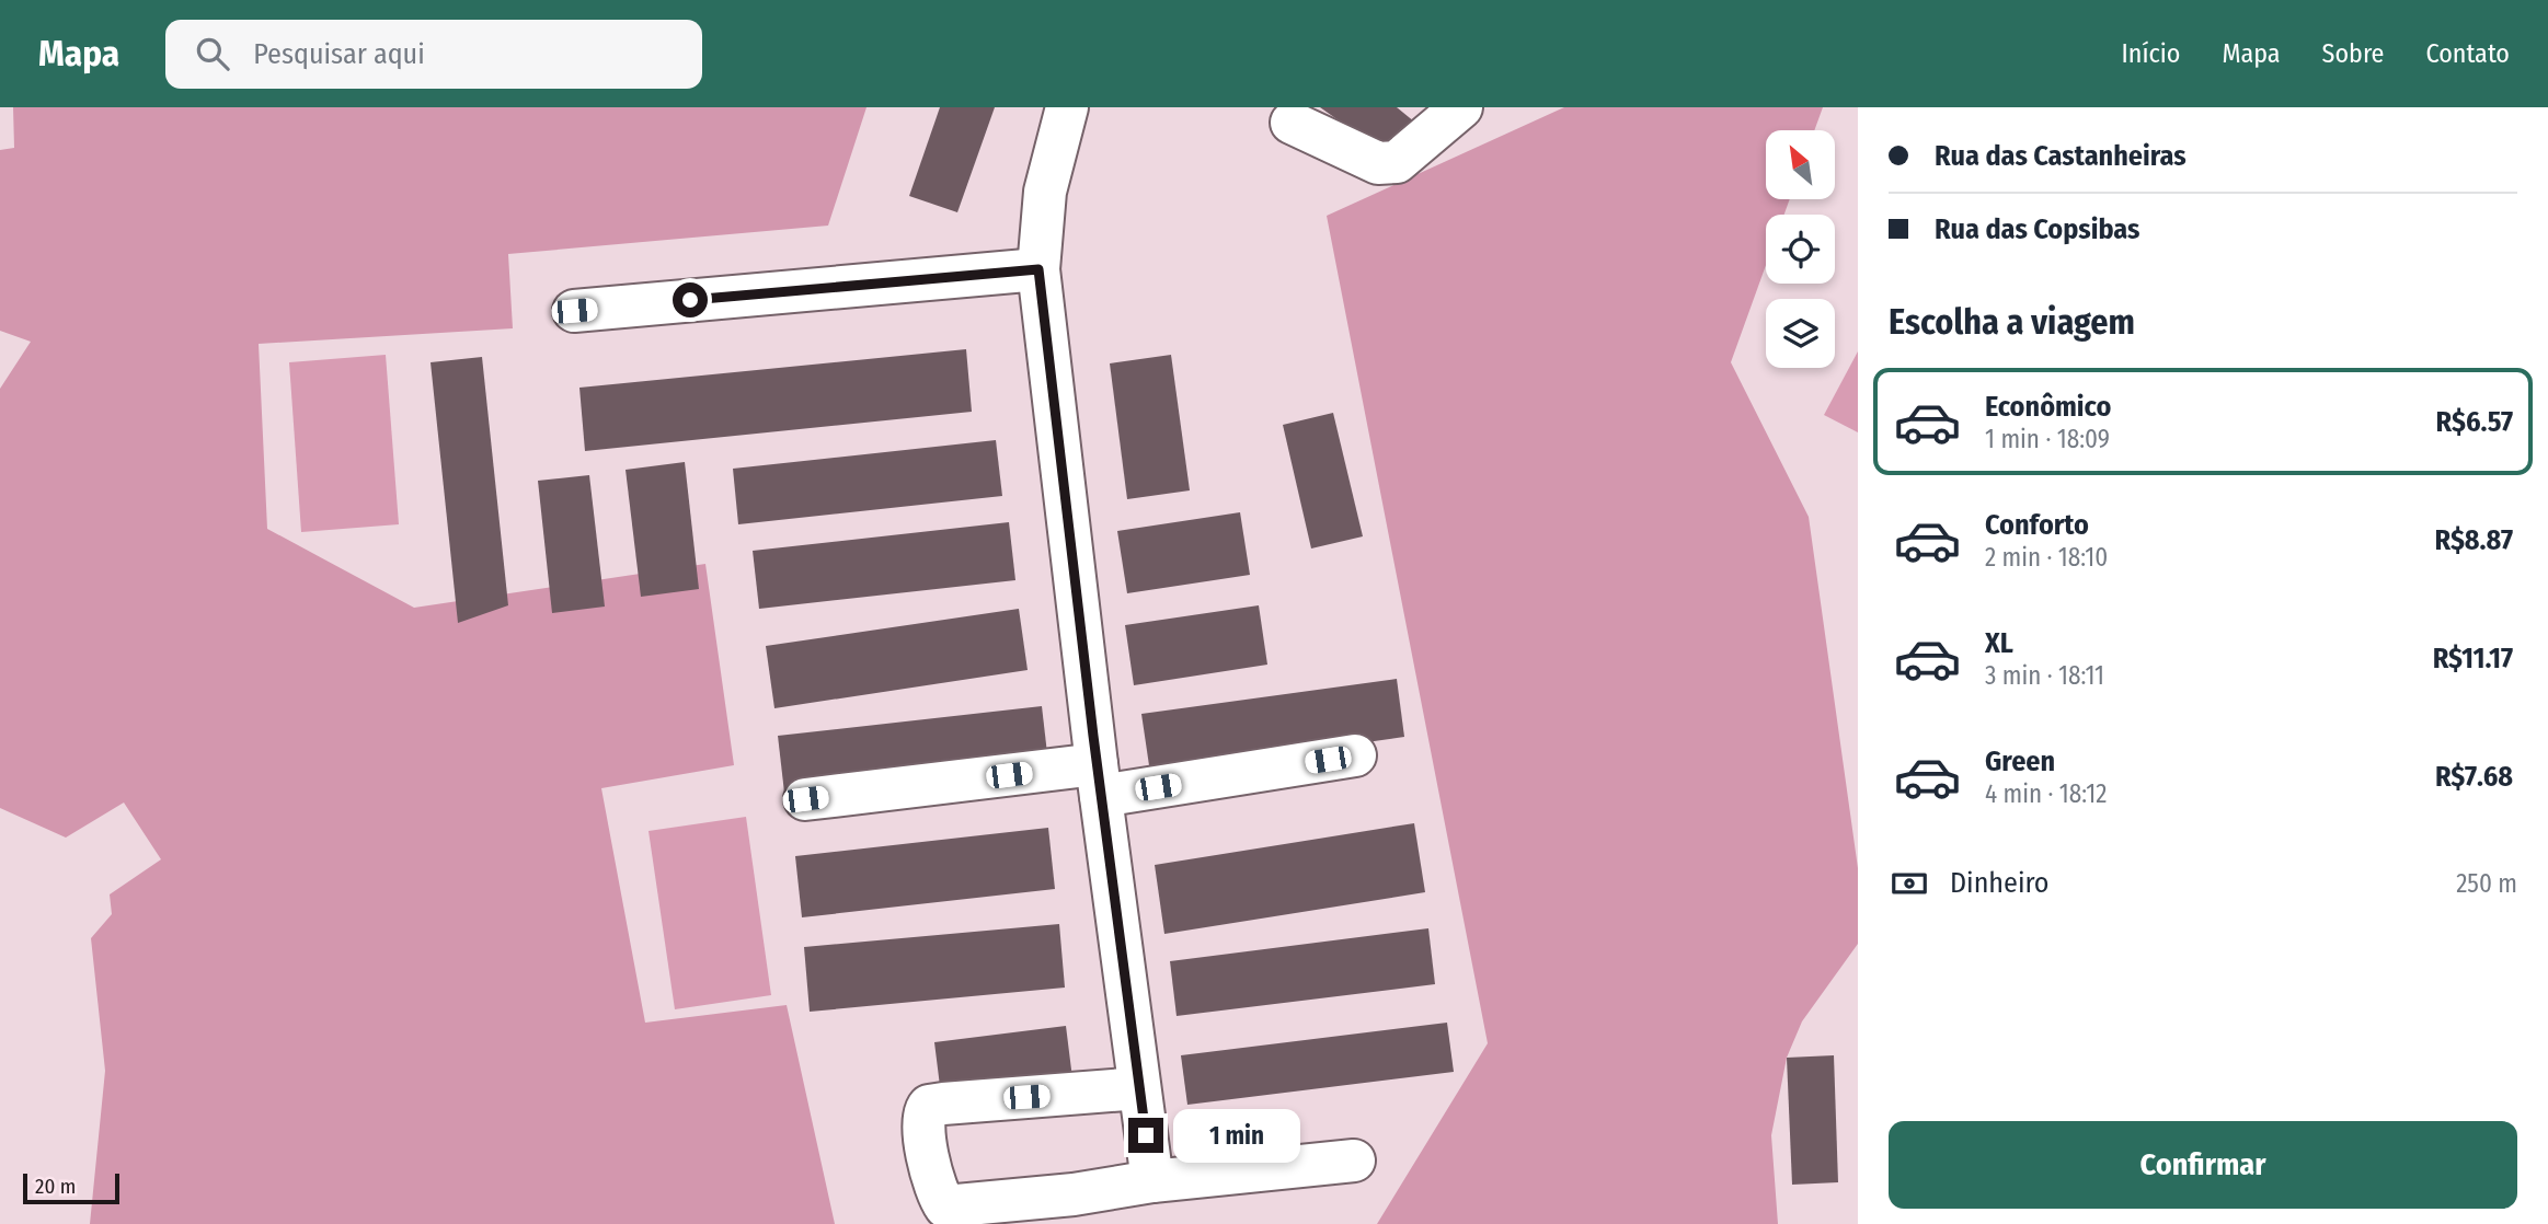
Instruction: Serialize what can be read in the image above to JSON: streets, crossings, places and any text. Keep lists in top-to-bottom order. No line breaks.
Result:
{"scale_bar":"20 m","north":"top left","page":{"header":"Mapa","search":"Pesquisar aqui","nav":["Início","Mapa","Sobre","Contato"],"banner":["Rua das Castanheiras","Rua das Copsibas"],"heading":"Escolha a viagem","list":[{"name":"Econômico","note":"1 min · 18:09","value":"R$6.57"},{"name":"Conforto","note":"2 min · 18:10","value":"R$8.87"},{"name":"XL","note":"3 min · 18:11","value":"R$11.17"},{"name":"Green","note":"4 min · 18:12","value":"R$7.68"}],"pay":["Dinheiro","250 m"],"buttons":"Confirmar","bubble":"1 min","scale":"20 m"}}
